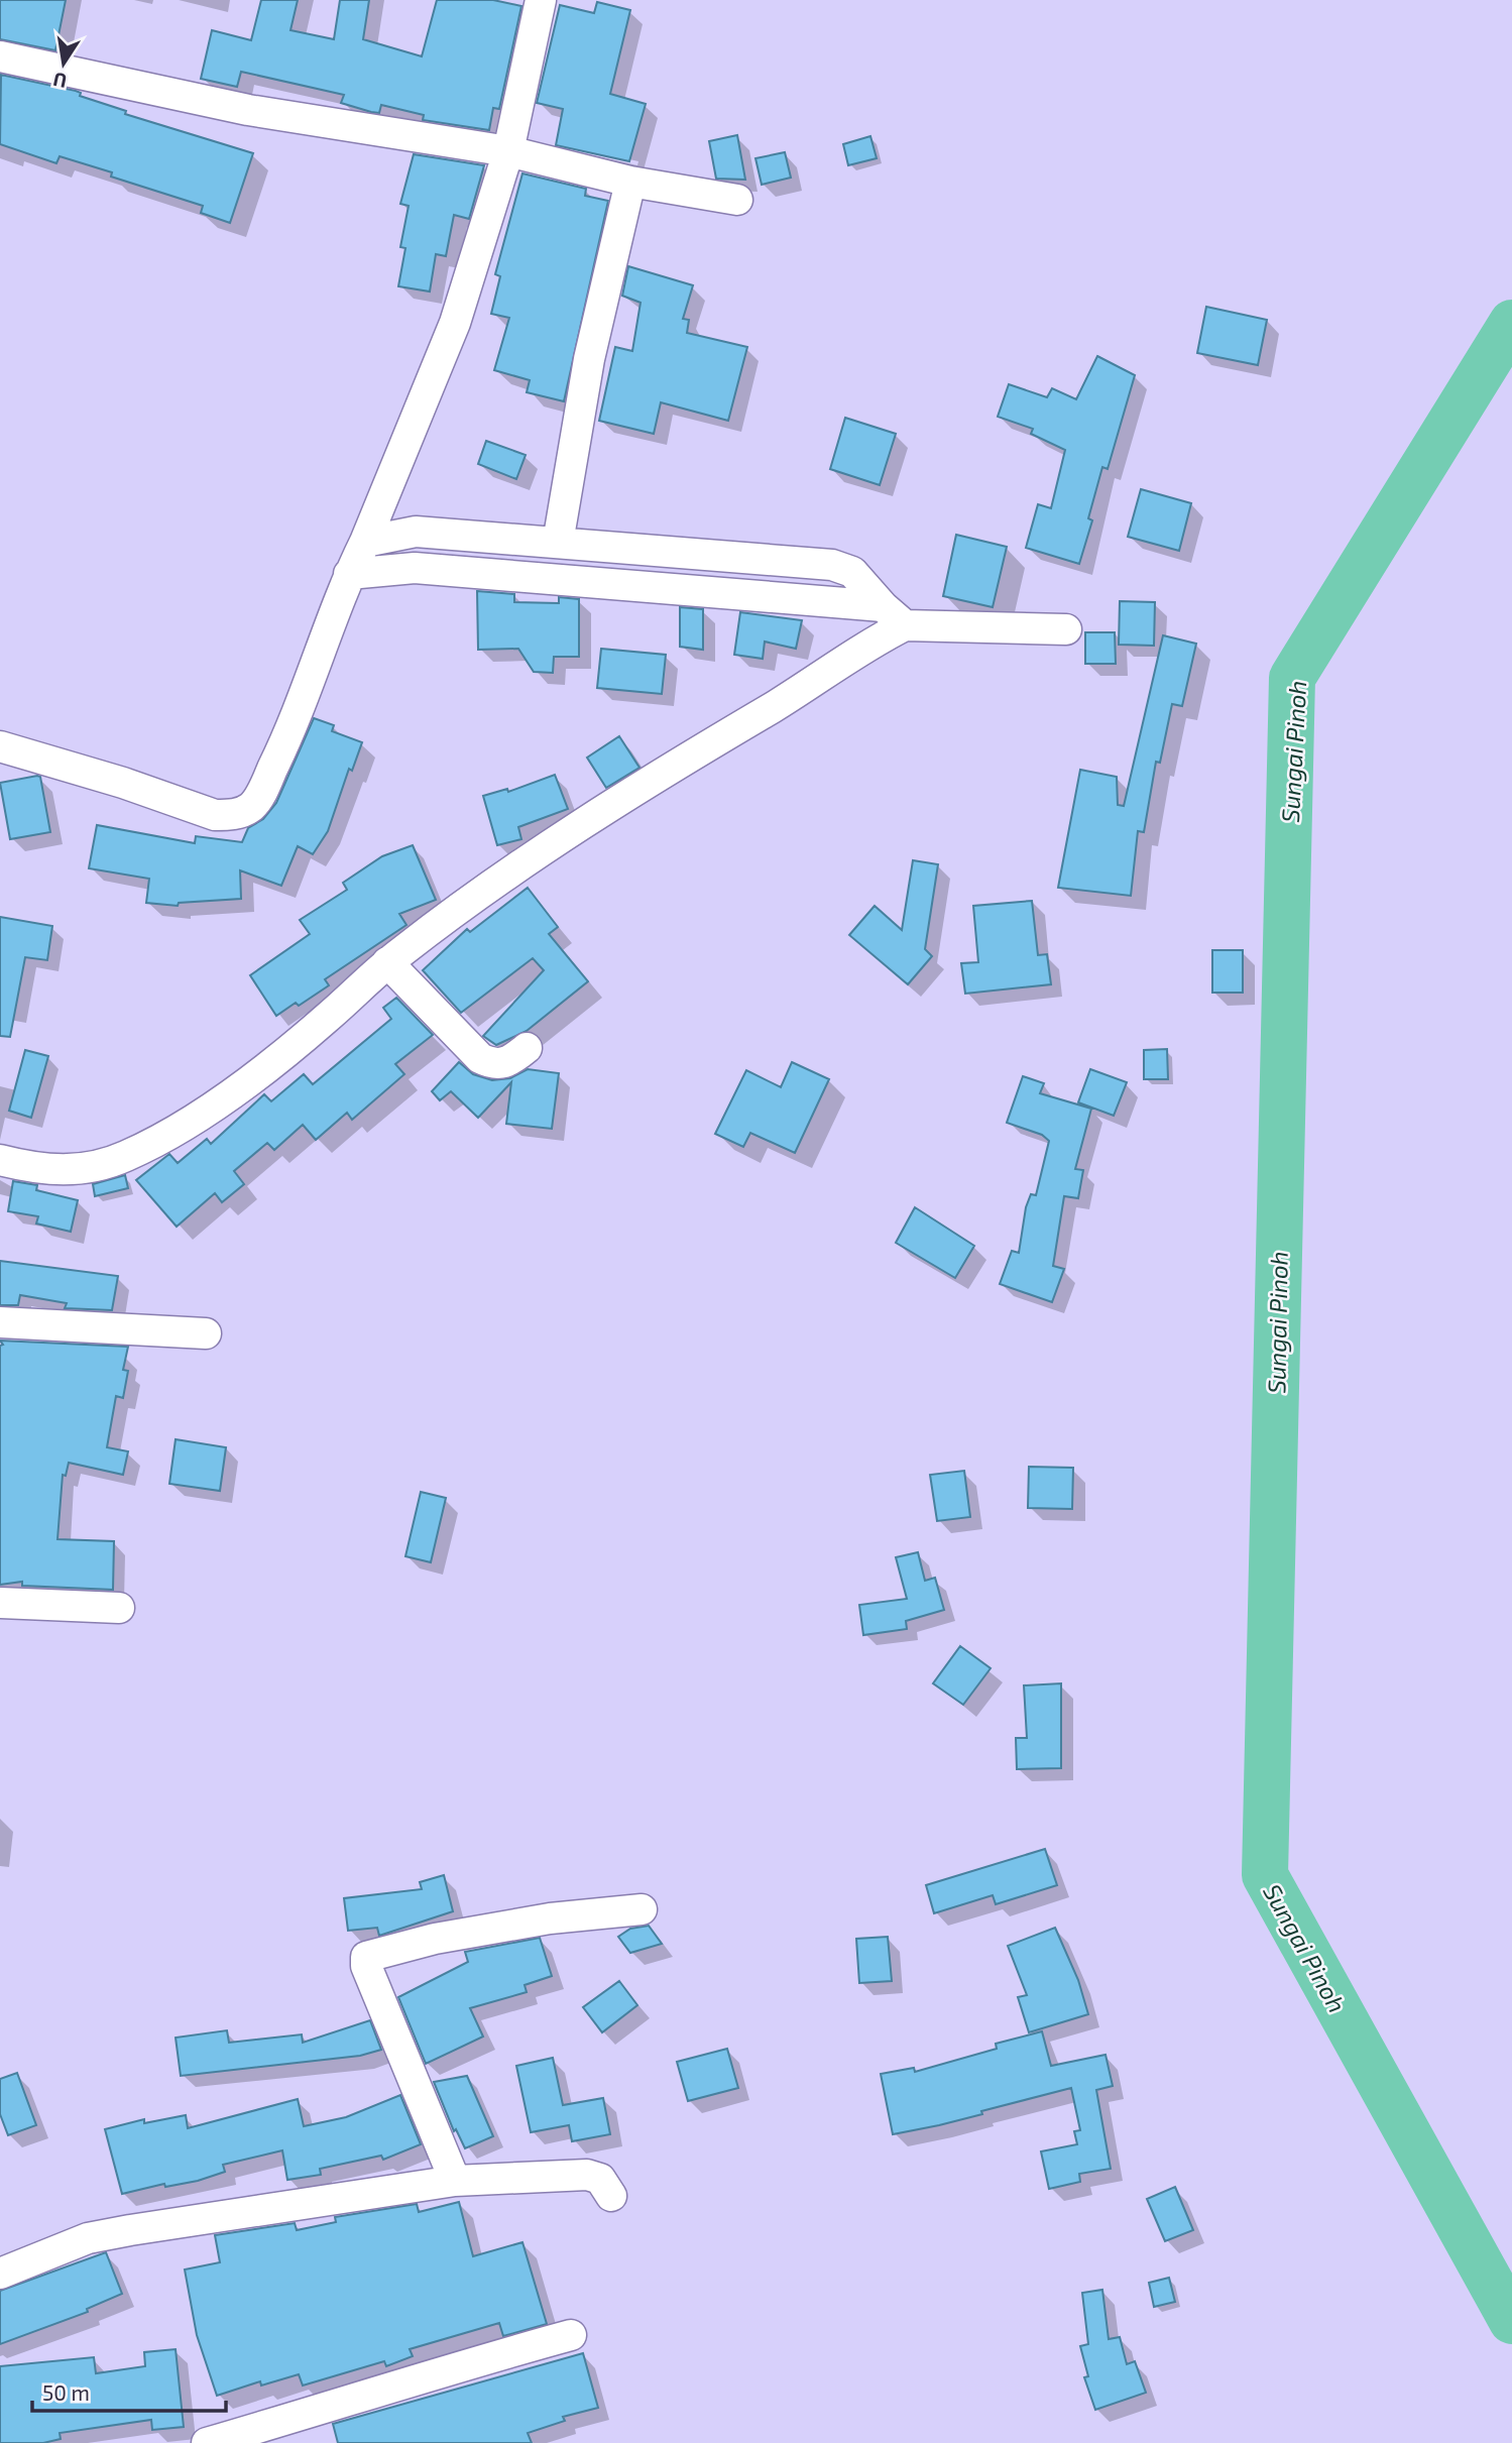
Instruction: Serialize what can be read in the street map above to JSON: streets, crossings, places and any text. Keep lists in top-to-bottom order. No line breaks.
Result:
{"water":["Sungai Pinoh"],"scale_bar":"50 m","north":"bottom"}
